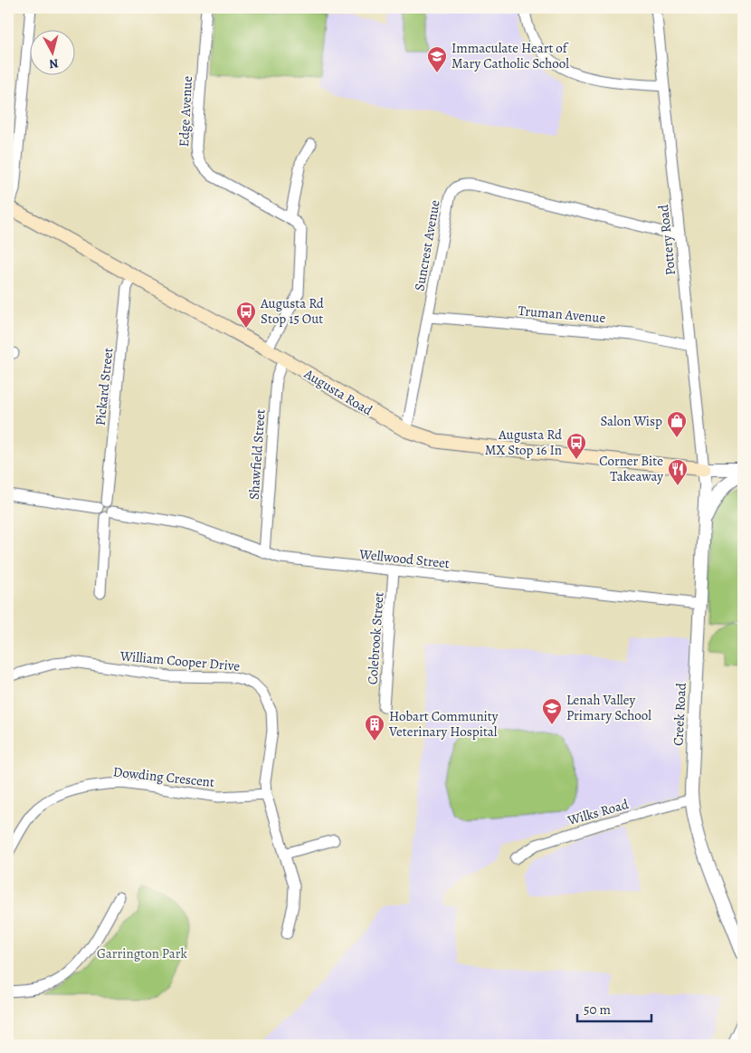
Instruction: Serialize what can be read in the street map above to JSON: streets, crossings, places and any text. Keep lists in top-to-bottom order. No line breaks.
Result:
{"streets":{"main road":["Augusta Road"],"street":["Edge Avenue","Pottery Road","Suncrest Avenue","Truman Avenue","Pickard Street","Shawfield Street","Wellwood Street","Colebrook Street","William Cooper Drive","Creek Road","Dowding Crescent","Wilks Road"]},"crossings":[["Edge Avenue","Augusta Road"],["Pottery Road","Suncrest Avenue"],["Pottery Road","Truman Avenue"],["Pottery Road","Augusta Road"],["Pottery Road","Creek Road"],["Suncrest Avenue","Truman Avenue"],["Suncrest Avenue","Augusta Road"],["Pickard Street","Augusta Road"],["Augusta Road","Shawfield Street"],["Augusta Road","Creek Road"],["Shawfield Street","Wellwood Street"],["Wellwood Street","Colebrook Street"],["Wellwood Street","Creek Road"],["William Cooper Drive","Dowding Crescent"],["Creek Road","Wilks Road"]],"parks":["Garrington Park"],"places":{"school or university":["Immaculate Heart of Mary Catholic School","Lenah Valley Primary School"],"bus stop":["Augusta Rd Stop 15 Out","Augusta Rd MX Stop 16 In"],"shop":["Salon Wisp"],"restaurant":["Corner Bite Takeaway"],"building":["Hobart Community Veterinary Hospital"]},"scale_bar":"50 m","north":"bottom"}
